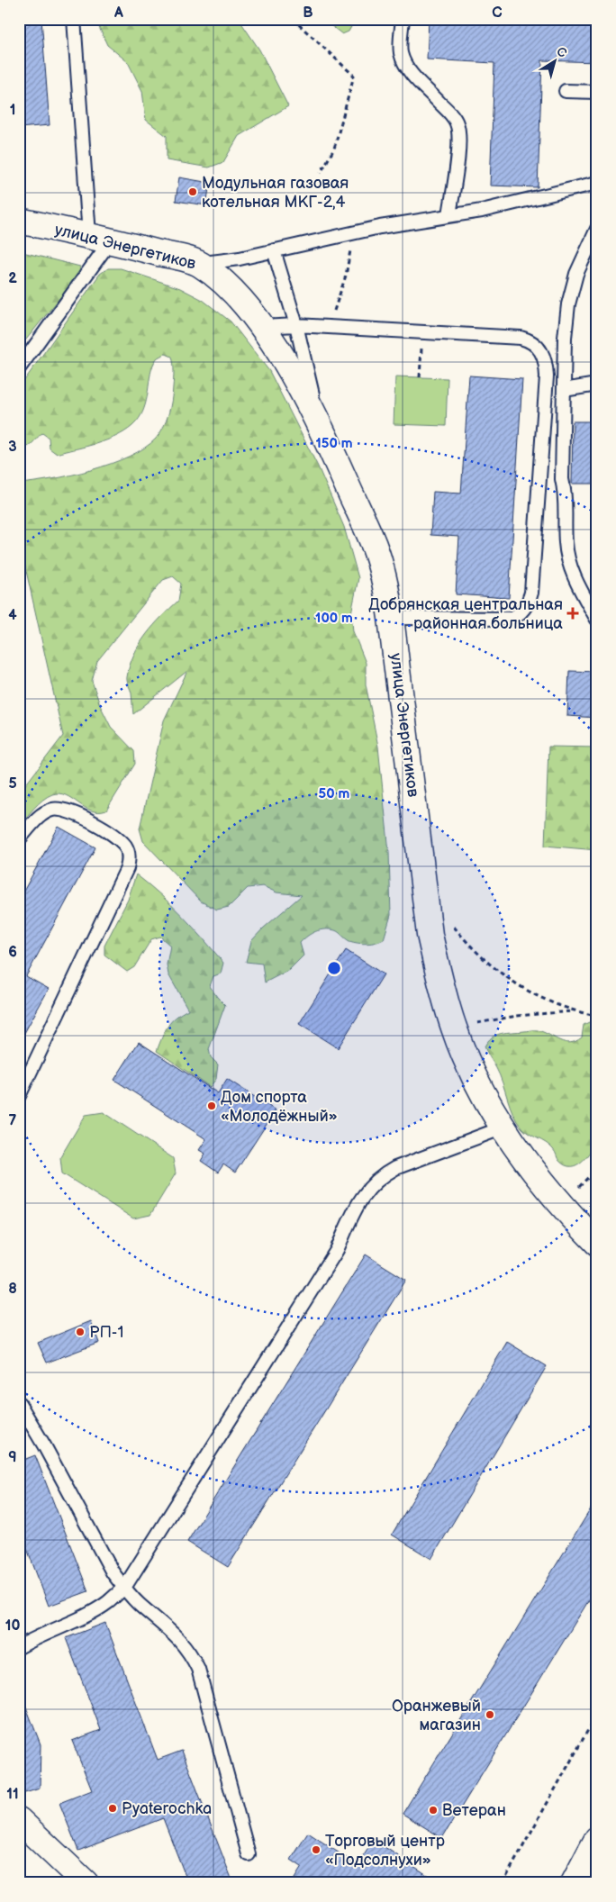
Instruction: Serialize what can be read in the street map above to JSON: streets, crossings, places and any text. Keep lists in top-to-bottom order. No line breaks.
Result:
{"streets":{"street":["улица Энергетиков"]},"places":{"other":["Модульная газовая котельная МКГ-2,4","Дом спорта «Молодёжный»","РП-1","Оранжевый магазин","Pyaterochka","Ветеран","Торговый центр «Подсолнухи»"],"health":["Добрянская центральная районная больница"]},"north":"top right","grid":{"columns":["A","B","C"],"rows":["1","2","3","4","5","6","7","8","9","10","11"]},"rings":["150 m","100 m","50 m"]}
